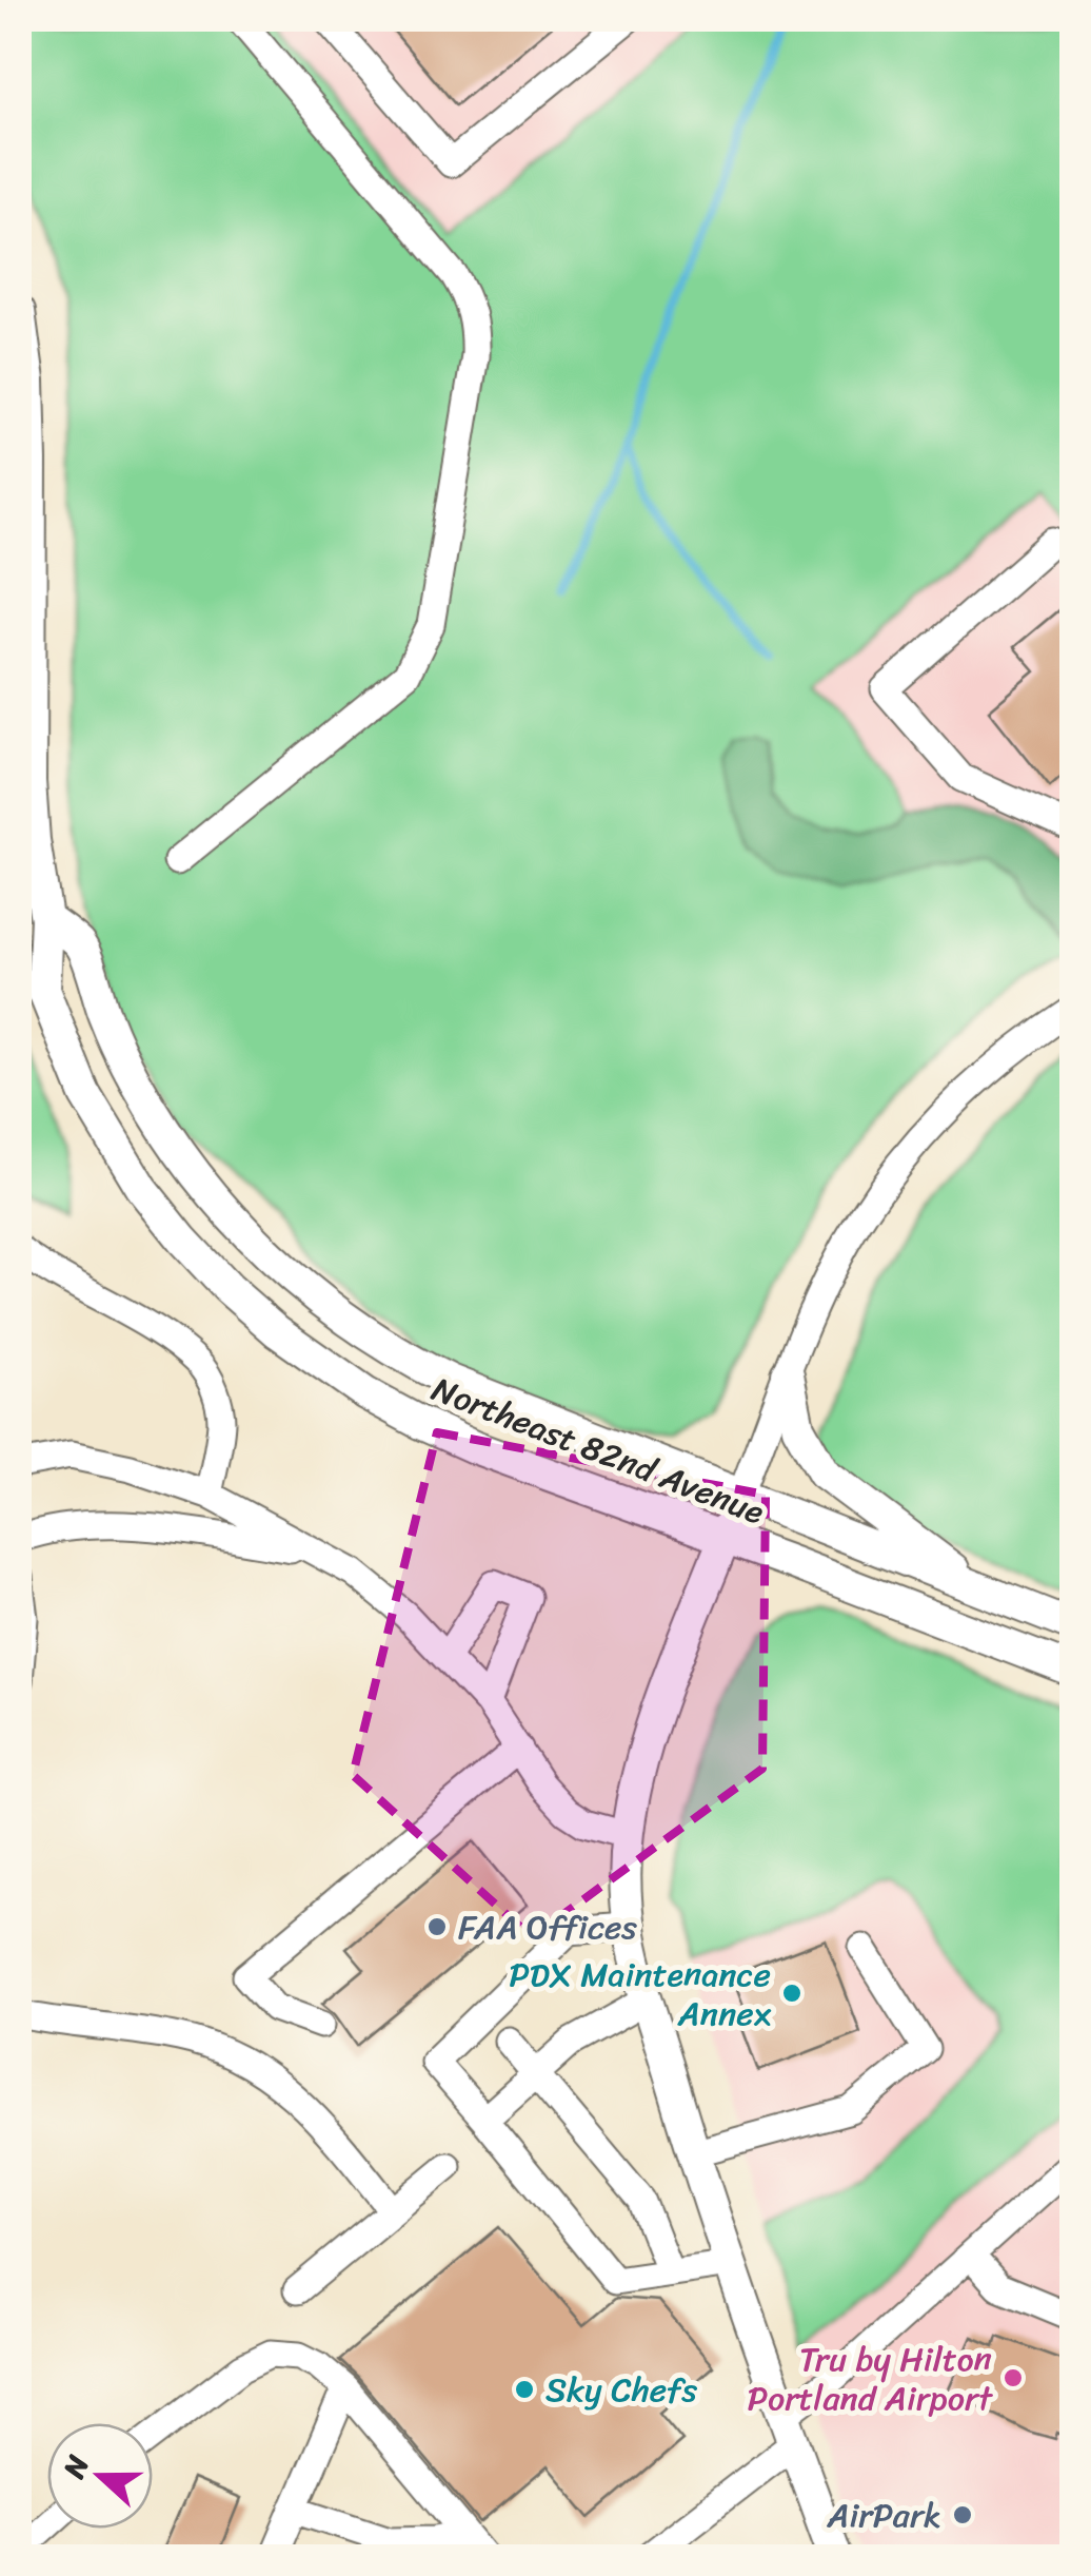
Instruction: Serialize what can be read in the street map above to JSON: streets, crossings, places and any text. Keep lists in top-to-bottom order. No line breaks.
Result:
{"streets":{"main road":["Northeast 82nd Avenue"]},"places":["FAA Offices","PDX Maintenance Annex","Tru by Hilton Portland Airport","Sky Chefs","AirPark"],"north":"left"}
